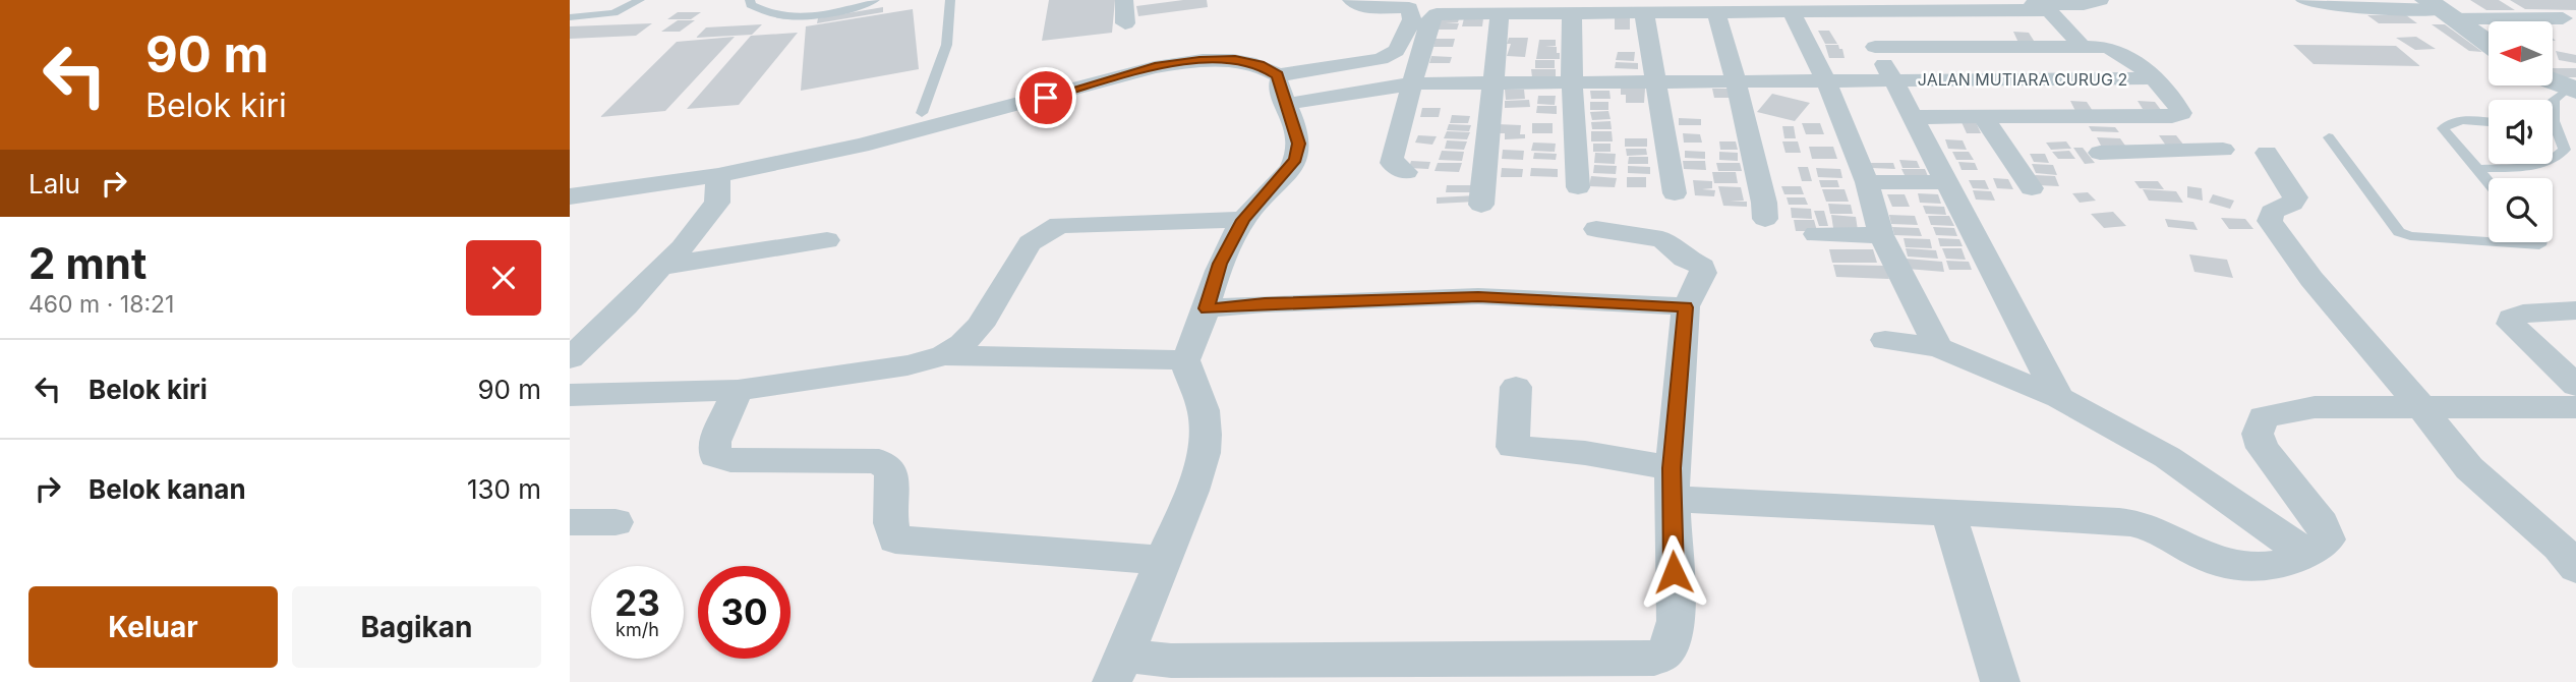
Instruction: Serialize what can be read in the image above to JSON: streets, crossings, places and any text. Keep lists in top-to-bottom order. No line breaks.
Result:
{"streets":{"street":["JALAN MUTIARA CURUG 2"]},"north":"left","page":{"turn":["90 m","Belok kiri"],"then":"Lalu","heading":["2 mnt","460 m · 18:21"],"list":[{"name":"Belok kiri","value":"90 m"},{"name":"Belok kanan","value":"130 m"}],"speed":"23 km/h","limit":"30","buttons":["Keluar","Bagikan"]}}
